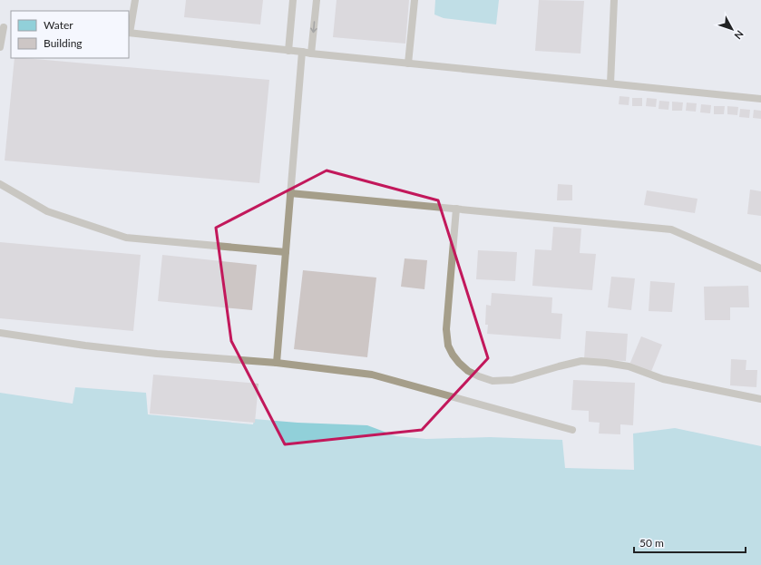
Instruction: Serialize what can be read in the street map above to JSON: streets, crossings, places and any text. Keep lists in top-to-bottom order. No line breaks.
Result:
{"legend":["Water","Building"],"scale_bar":"50 m","north":"bottom right"}
